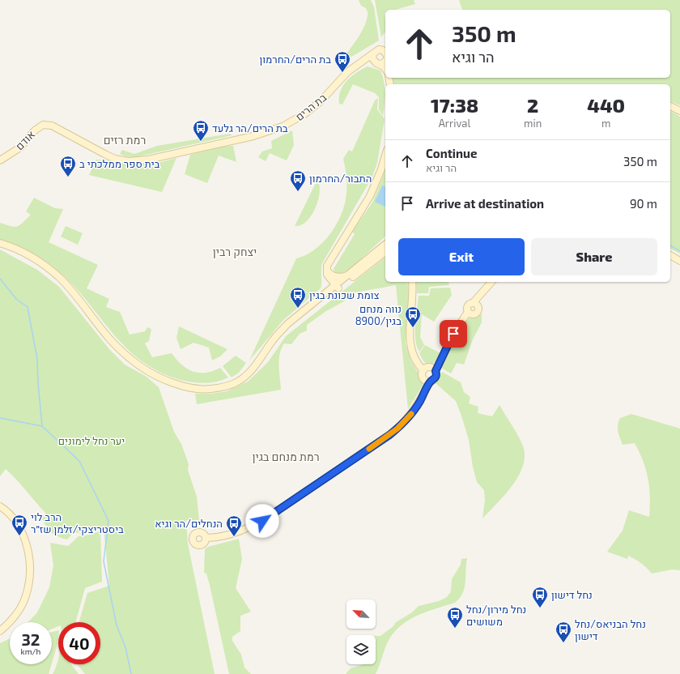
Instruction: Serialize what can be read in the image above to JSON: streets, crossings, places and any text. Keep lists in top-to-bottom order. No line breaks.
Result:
{"streets":{"street":["בת הרים","אודם"]},"crossings":[["בת הרים","אודם"]],"districts":["רמת רזים","יצחק רבין","רמת מנחם בגין"],"parks":["יער נחל לימונים"],"places":{"bus stop":["בת הרים/החרמון","בת הרים/הר גלעד","בית ספר ממלכתי ב","התבור/החרמון","צומת שכונת בגין","נווה מנחם בגין/8900","הרב לוי ביסטריצקי/זלמן שז״ר","הנחלים/הר וגיא","נחל דישון","נחל מירון/נחל משושים","נחל הבניאס/נחל דישון"]},"north":"top left","page":{"turn":["350 m","הר וגיא"],"eta":["17:38","Arrival","2","min","440","m"],"list":[{"name":"Continue","note":"הר וגיא","value":"350 m"},{"name":"Arrive at destination","value":"90 m"}],"buttons":["Exit","Share"],"speed":"32 km/h","limit":"40"}}
